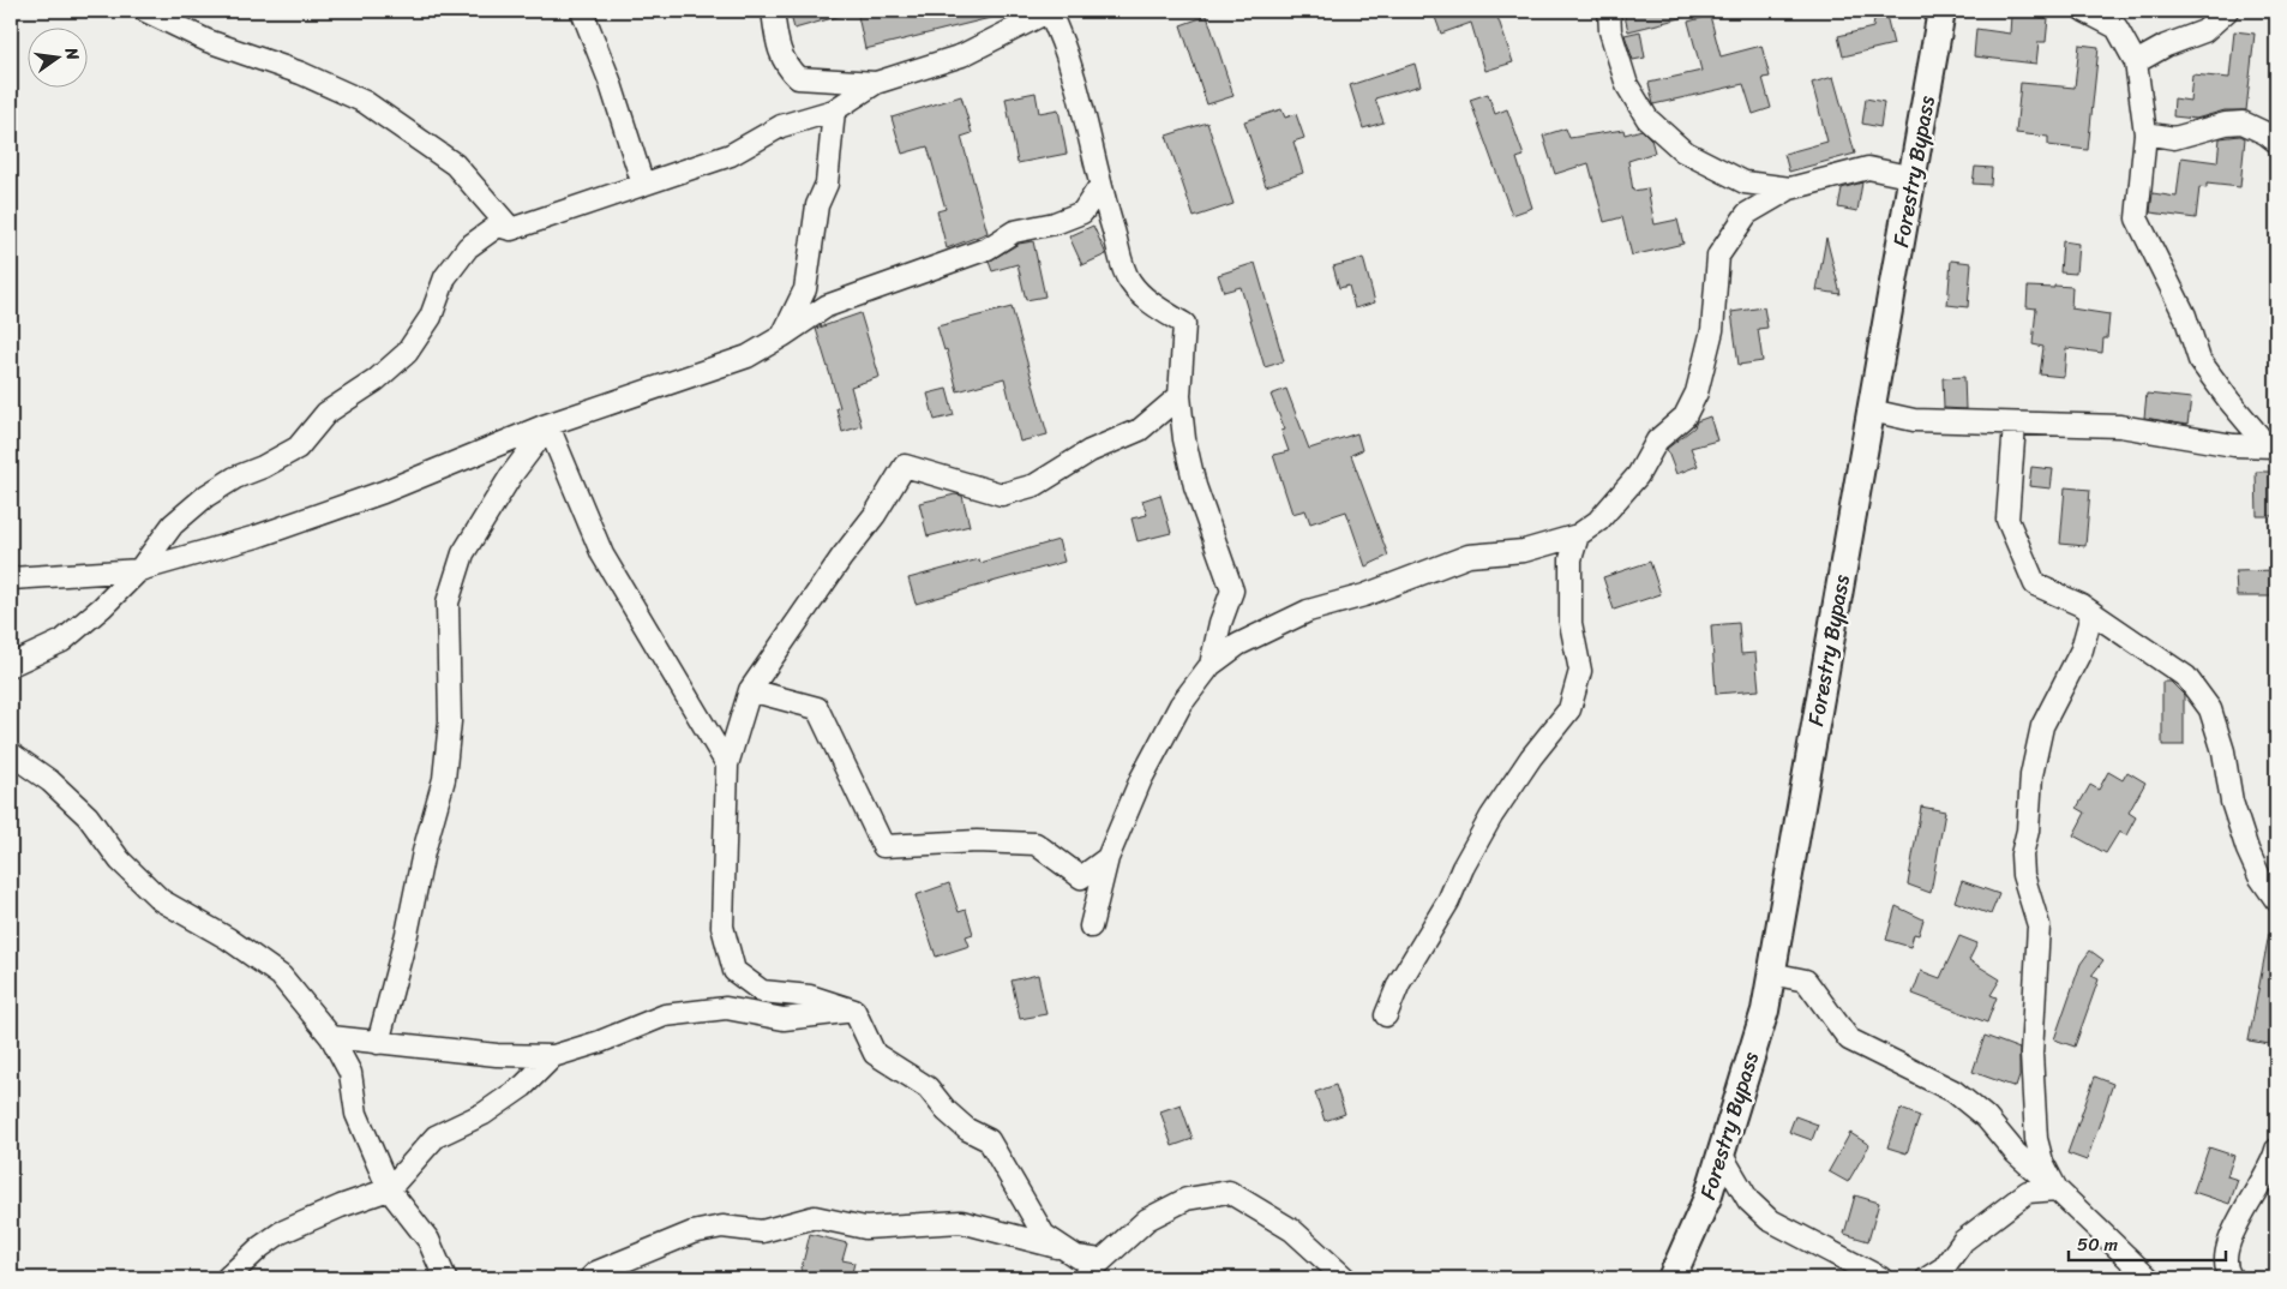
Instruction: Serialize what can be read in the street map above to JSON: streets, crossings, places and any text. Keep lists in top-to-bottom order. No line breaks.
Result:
{"streets":{"street":["Forestry Bypass"]},"scale_bar":"50 m","north":"right"}
